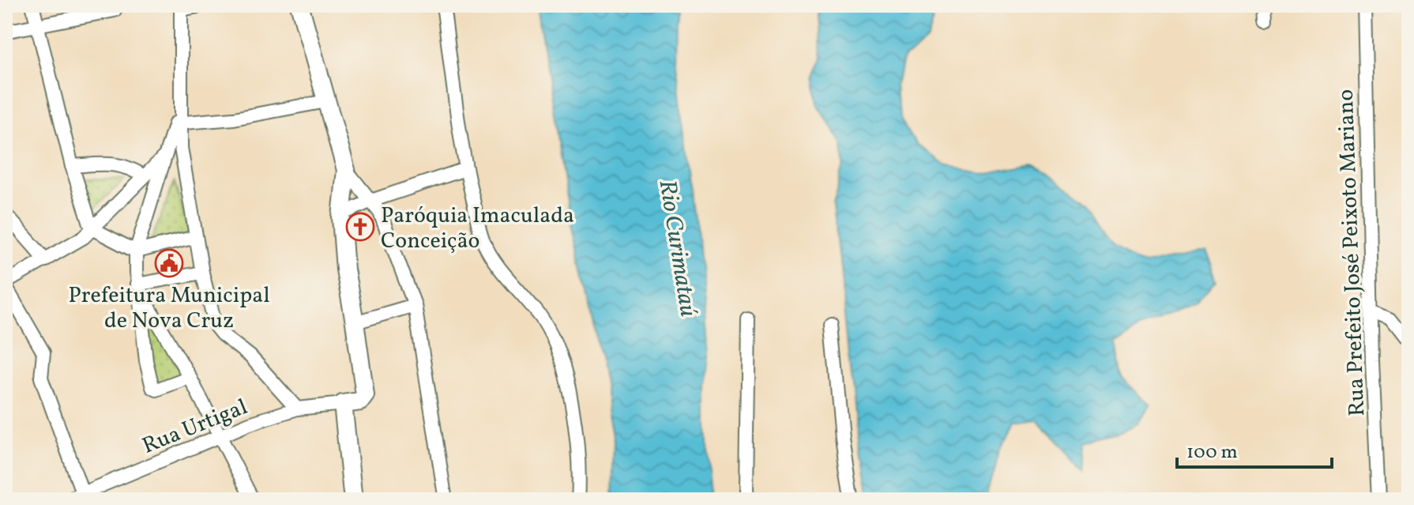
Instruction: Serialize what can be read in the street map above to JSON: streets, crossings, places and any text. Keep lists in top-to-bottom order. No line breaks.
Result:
{"streets":{"street":["Rua Prefeito José Peixoto Mariano","Rua Urtigal"]},"water":["Rio Curimataú"],"places":{"church":["Paróquia Imaculada Conceição"],"public building":["Prefeitura Municipal de Nova Cruz"]},"scale_bar":"100 m"}
